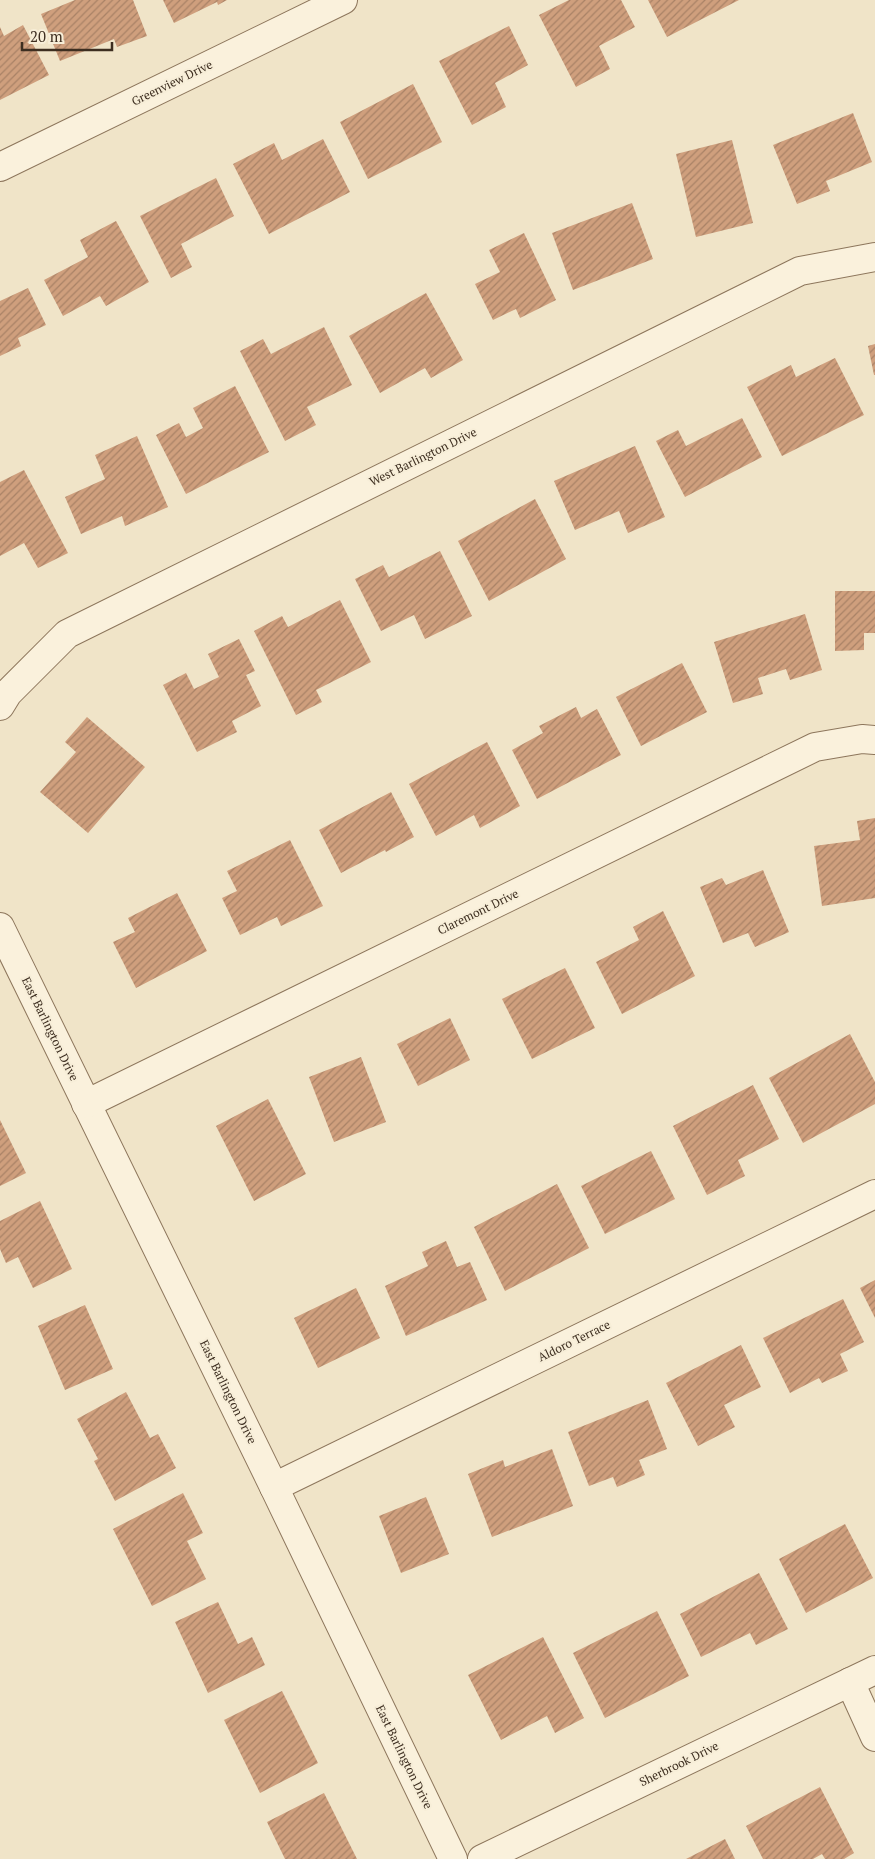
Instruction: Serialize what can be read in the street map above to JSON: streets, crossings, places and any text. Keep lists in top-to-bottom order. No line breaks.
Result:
{"streets":{"street":["Greenview Drive","West Barlington Drive","Claremont Drive","East Barlington Drive","Aldoro Terrace","Sherbrook Drive"]},"crossings":[["Claremont Drive","East Barlington Drive"],["East Barlington Drive","Aldoro Terrace"]],"scale_bar":"20 m"}
